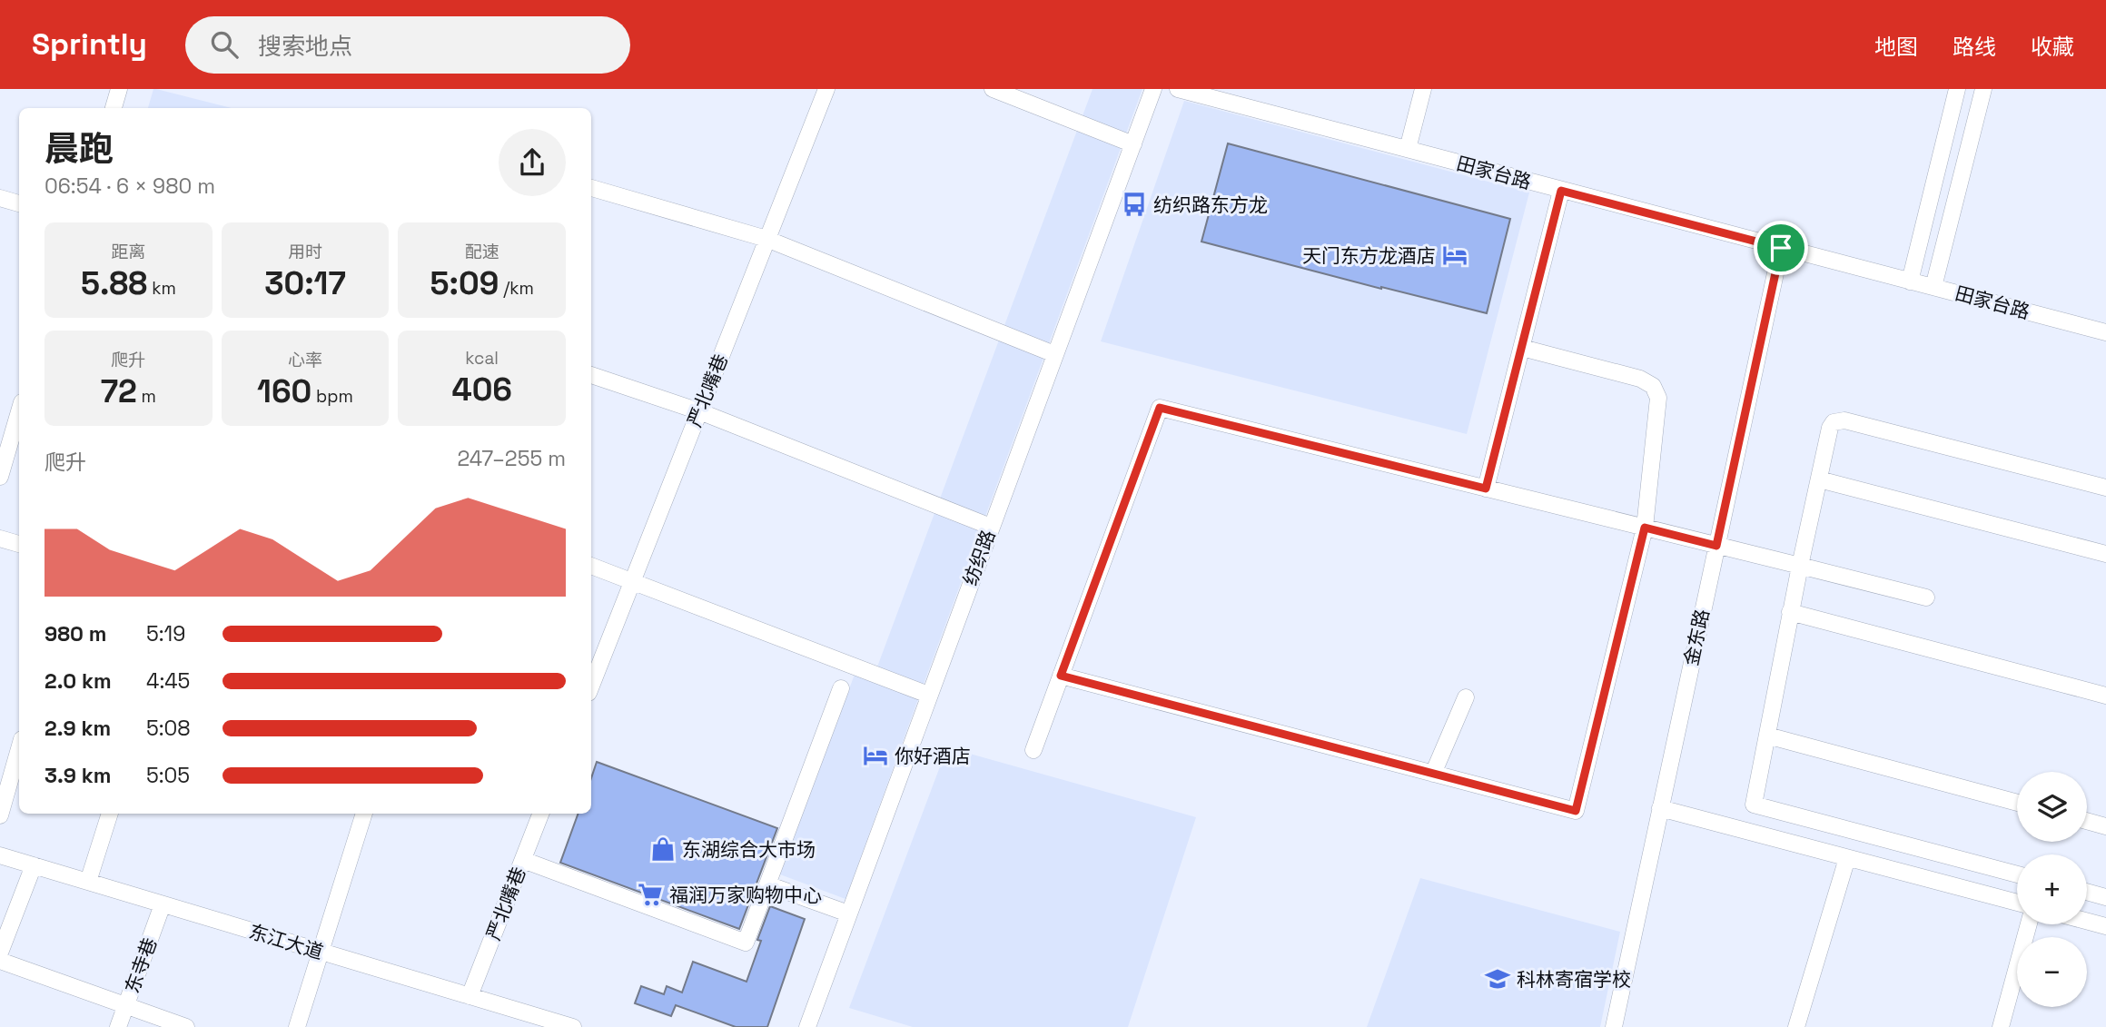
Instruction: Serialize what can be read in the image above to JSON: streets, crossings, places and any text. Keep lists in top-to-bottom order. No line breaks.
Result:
{"streets":{"street":["田家台路","严北嘴巷","纺织路","金东路","东江大道","东寺巷"]},"crossings":[["田家台路","金东路"],["严北嘴巷","东江大道"],["东江大道","东寺巷"]],"places":{"bus stop":["纺织路东方龙"],"hotel":["天门东方龙酒店","你好酒店"],"shop":["东湖综合大市场"],"supermarket":["福润万家购物中心"],"school or university":["科林寄宿学校"]},"page":{"header":"Sprintly","search":"搜索地点","nav":["地图","路线","收藏"],"heading":["晨跑","06:54 · 6 × 980 m"],"stats":[["距离","5.88 km"],["用时","30:17"],["配速","5:09 /km"],["爬升","72 m"],["心率","160 bpm"],["kcal","406"]],"chart":["爬升","247–255 m"],"list":[{"name":"980 m","note":"5:19"},{"name":"2.0 km","note":"4:45"},{"name":"2.9 km","note":"5:08"},{"name":"3.9 km","note":"5:05"}],"map_buttons":["+","−"]}}
